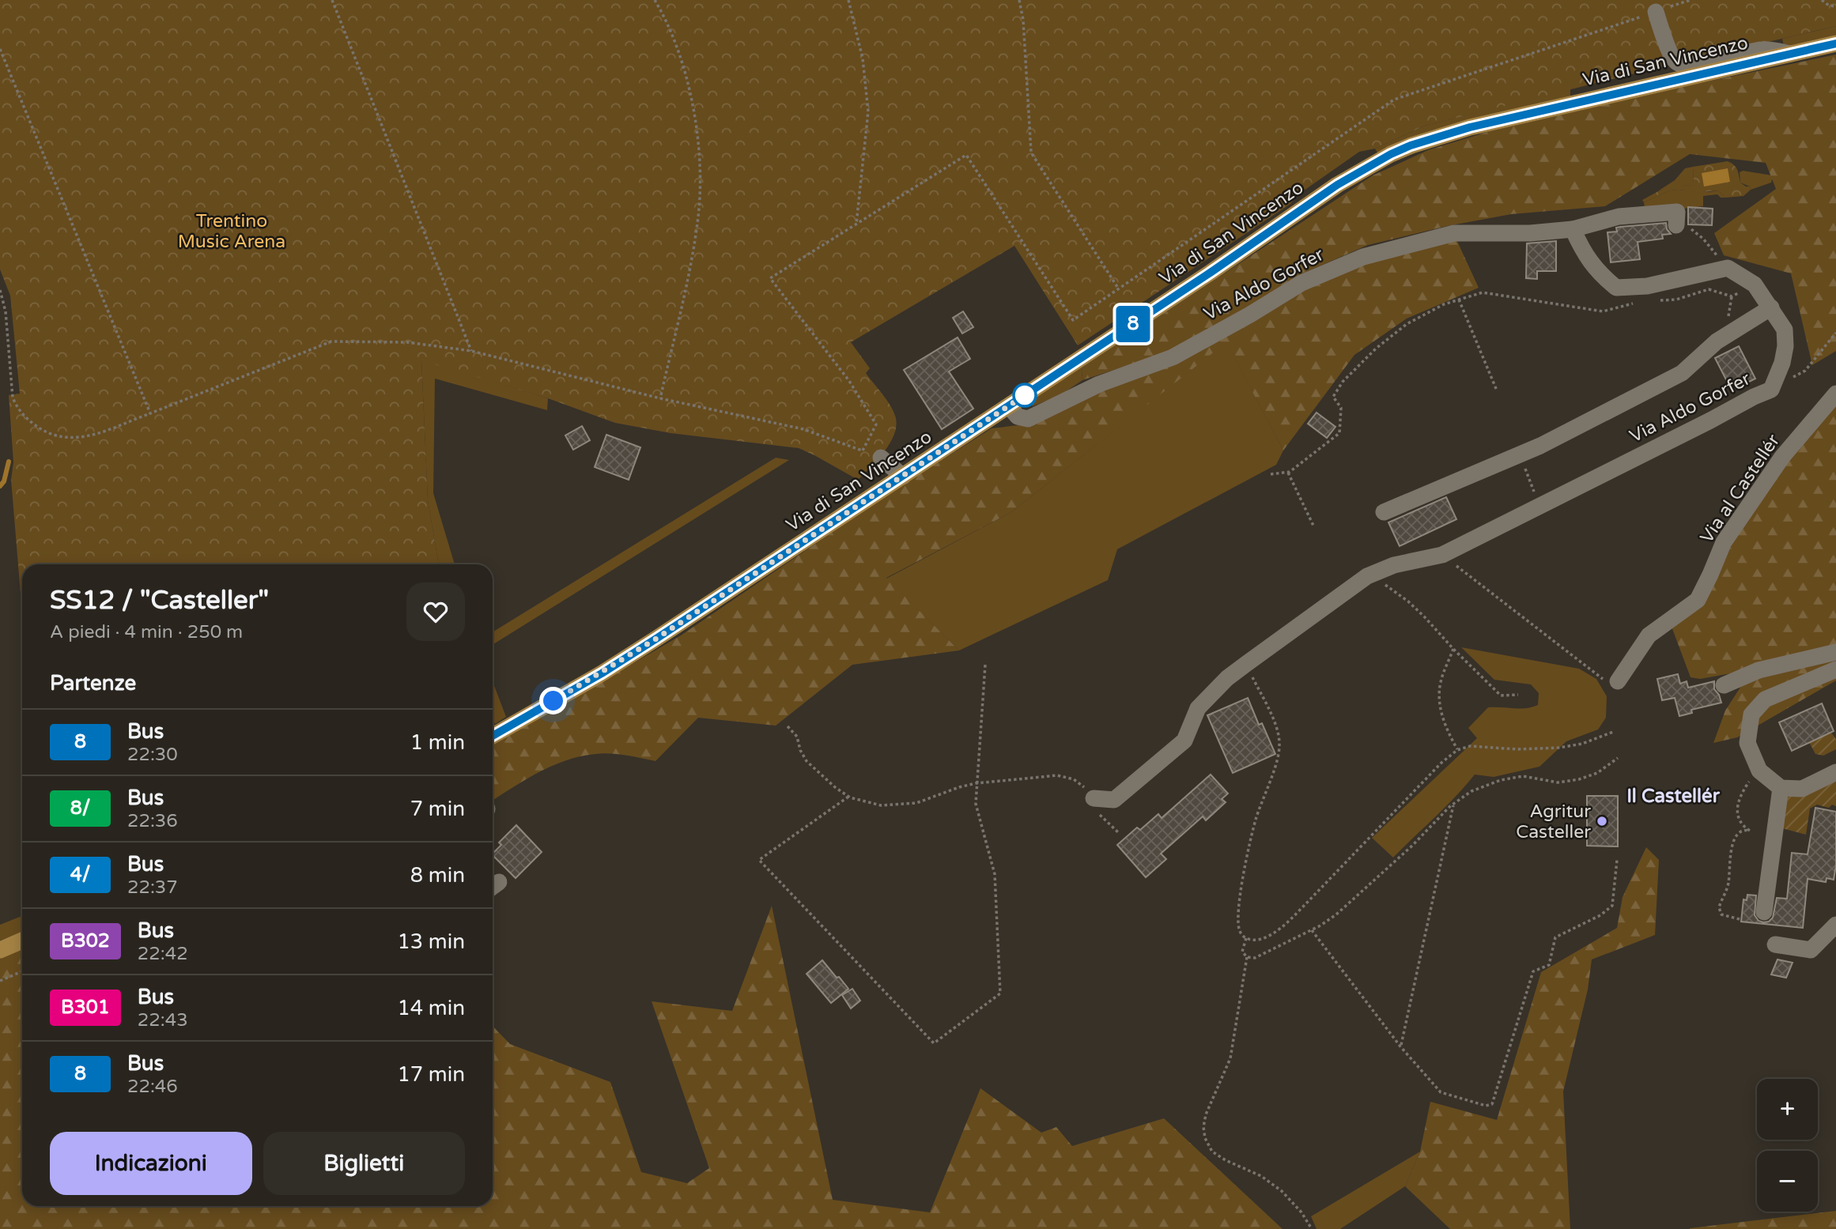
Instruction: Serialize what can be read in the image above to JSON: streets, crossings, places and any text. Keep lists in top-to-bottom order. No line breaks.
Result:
{"streets":{"main road":["Via di San Vincenzo"],"street":["Via Aldo Gorfer","Via al Castellér"]},"crossings":[["Via di San Vincenzo","Via Aldo Gorfer"]],"districts":["Il Castellér"],"parks":["Trentino Music Arena"],"places":["Agritur Casteller"],"lines":["bus line 8"],"page":{"on_map":"8","heading":[["SS12 / \"Casteller\"","A piedi · 4 min · 250 m"],"Partenze"],"list":[{"mark":"8","name":"Bus","note":"22:30","value":"1 min"},{"mark":"8/","name":"Bus","note":"22:36","value":"7 min"},{"mark":"4/","name":"Bus","note":"22:37","value":"8 min"},{"mark":"B302","name":"Bus","note":"22:42","value":"13 min"},{"mark":"B301","name":"Bus","note":"22:43","value":"14 min"},{"mark":"8","name":"Bus","note":"22:46","value":"17 min"}],"map_buttons":["+","−"],"buttons":["Indicazioni","Biglietti"]}}
